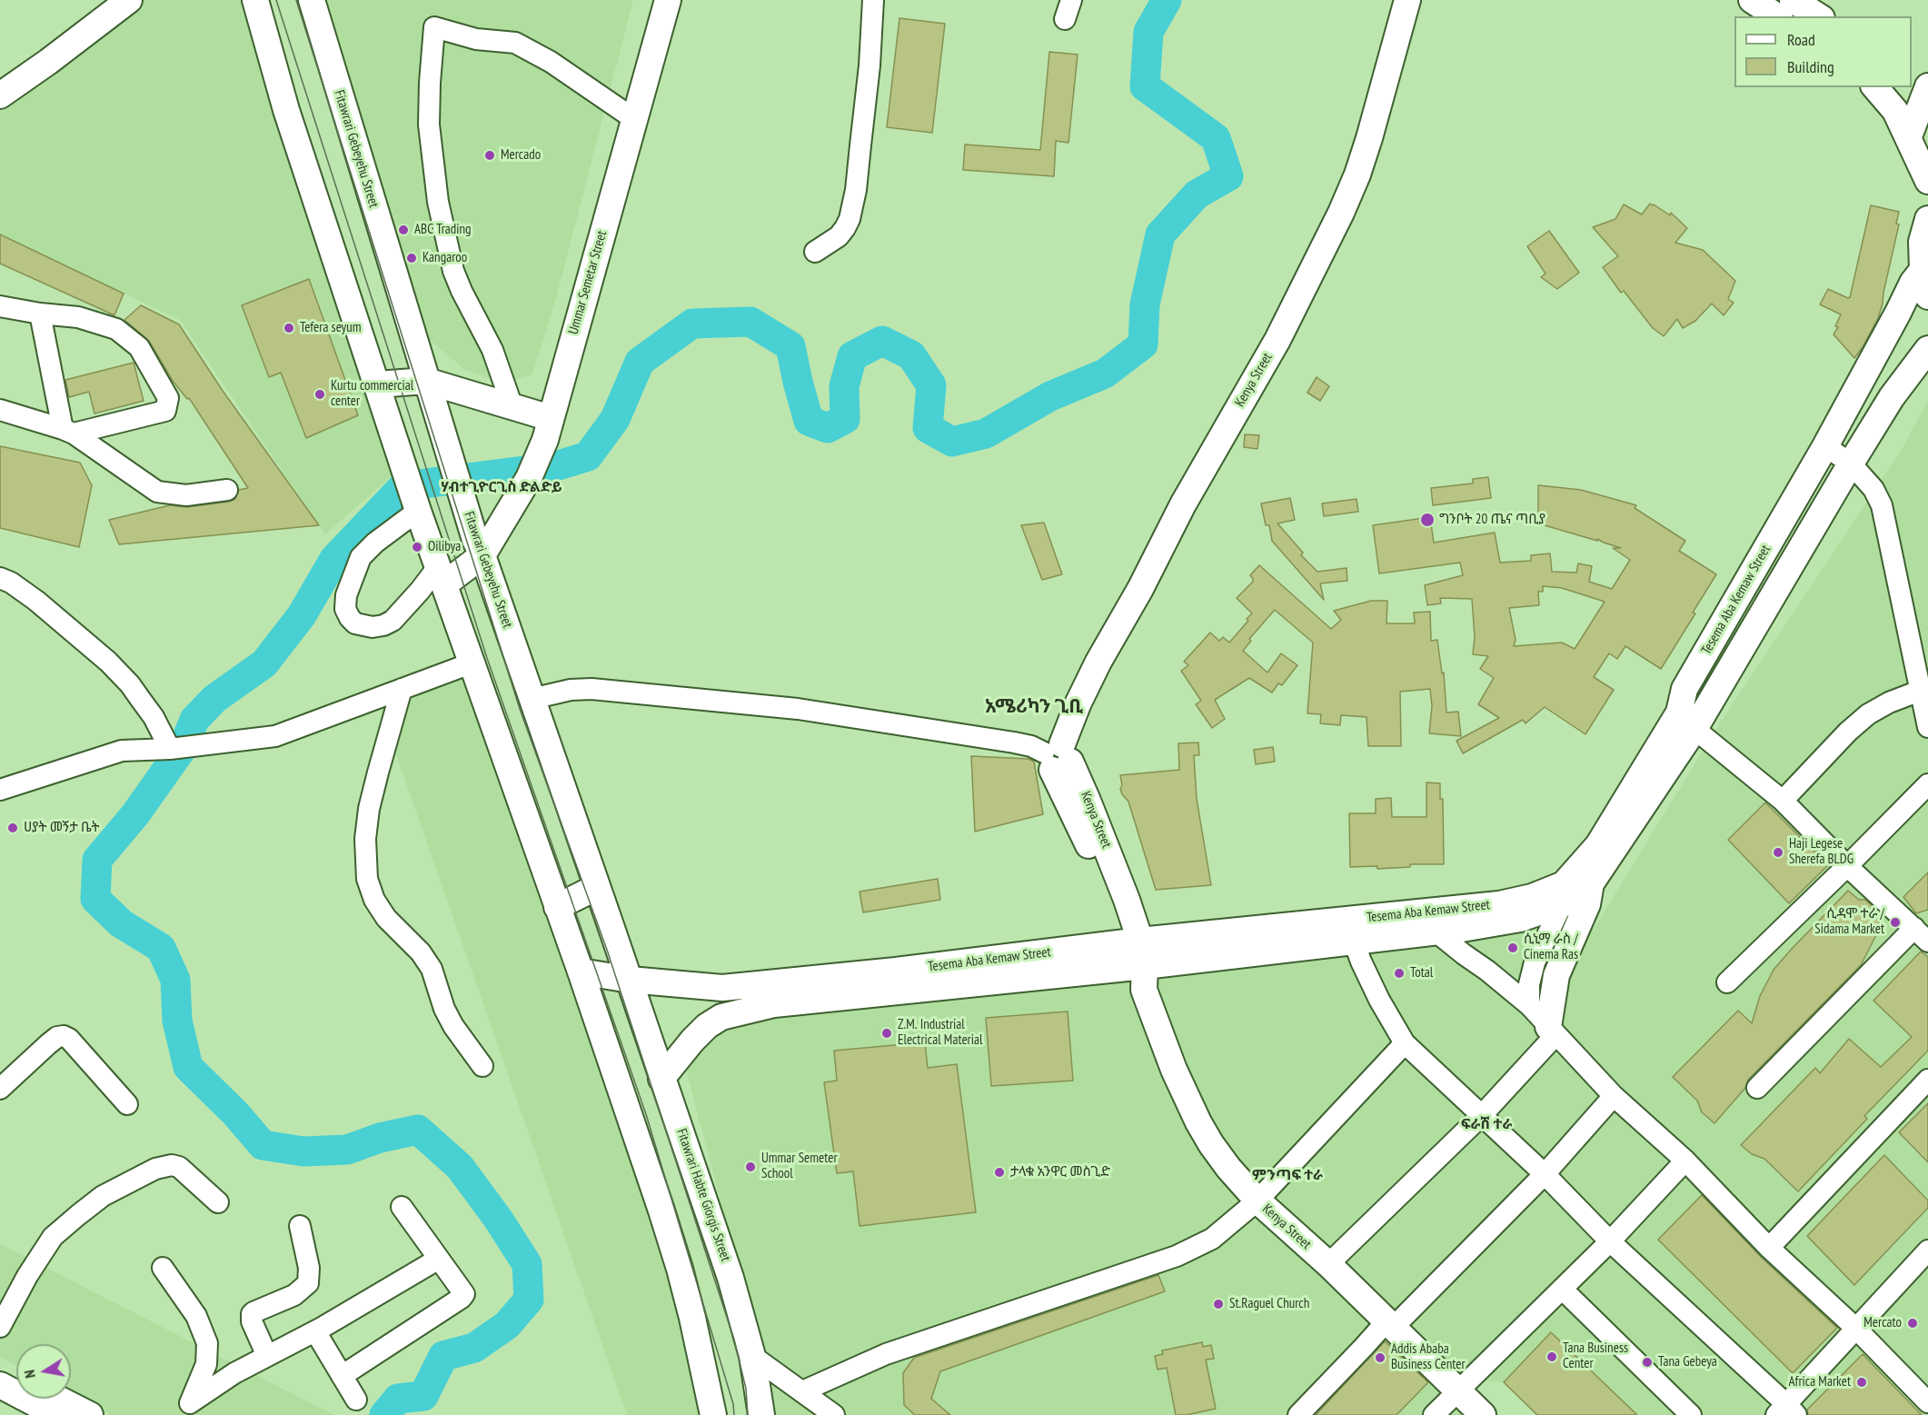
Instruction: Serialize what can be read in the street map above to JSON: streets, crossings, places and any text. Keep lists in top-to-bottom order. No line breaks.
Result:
{"streets":{"main road":["Fitawrari Gebeyehu Street","Ummar Semetar Street","Kenya Street","Tesema Aba Kemaw Street","Fitawrari Habte Giorgis Street"]},"crossings":[["Fitawrari Gebeyehu Street","Ummar Semetar Street"],["Fitawrari Gebeyehu Street","Tesema Aba Kemaw Street"],["Fitawrari Gebeyehu Street","Fitawrari Habte Giorgis Street"],["Kenya Street","Tesema Aba Kemaw Street"],["Tesema Aba Kemaw Street","Fitawrari Habte Giorgis Street"]],"districts":["ሃብተጊዮርጊስ ድልድይ","አሜሪካን ጊቢ","ፍራሽ ተራ","ምንጣፍ ተራ"],"places":["Mercado","ABC Trading","Kangaroo","Tefera seyum","Kurtu commercial center","ግንቦት 20 ጤና ጣቢያ","Oilibya","ሀያት መኝታ ቤት","Haji Legese Sherefa BLDG","ሲዳሞ ተራ / Sidama Market","ሲኒማ ራስ / Cinema Ras","Total","Z.M. Industrial Electrical Material","Ummar Semeter School","ታላቁ አንዋር መስጊድ","St.Raguel Church","Mercato","Tana Business Center","Addis Ababa Business Center","Tana Gebeya","Africa Market"],"legend":["Road","Building"],"north":"left"}
